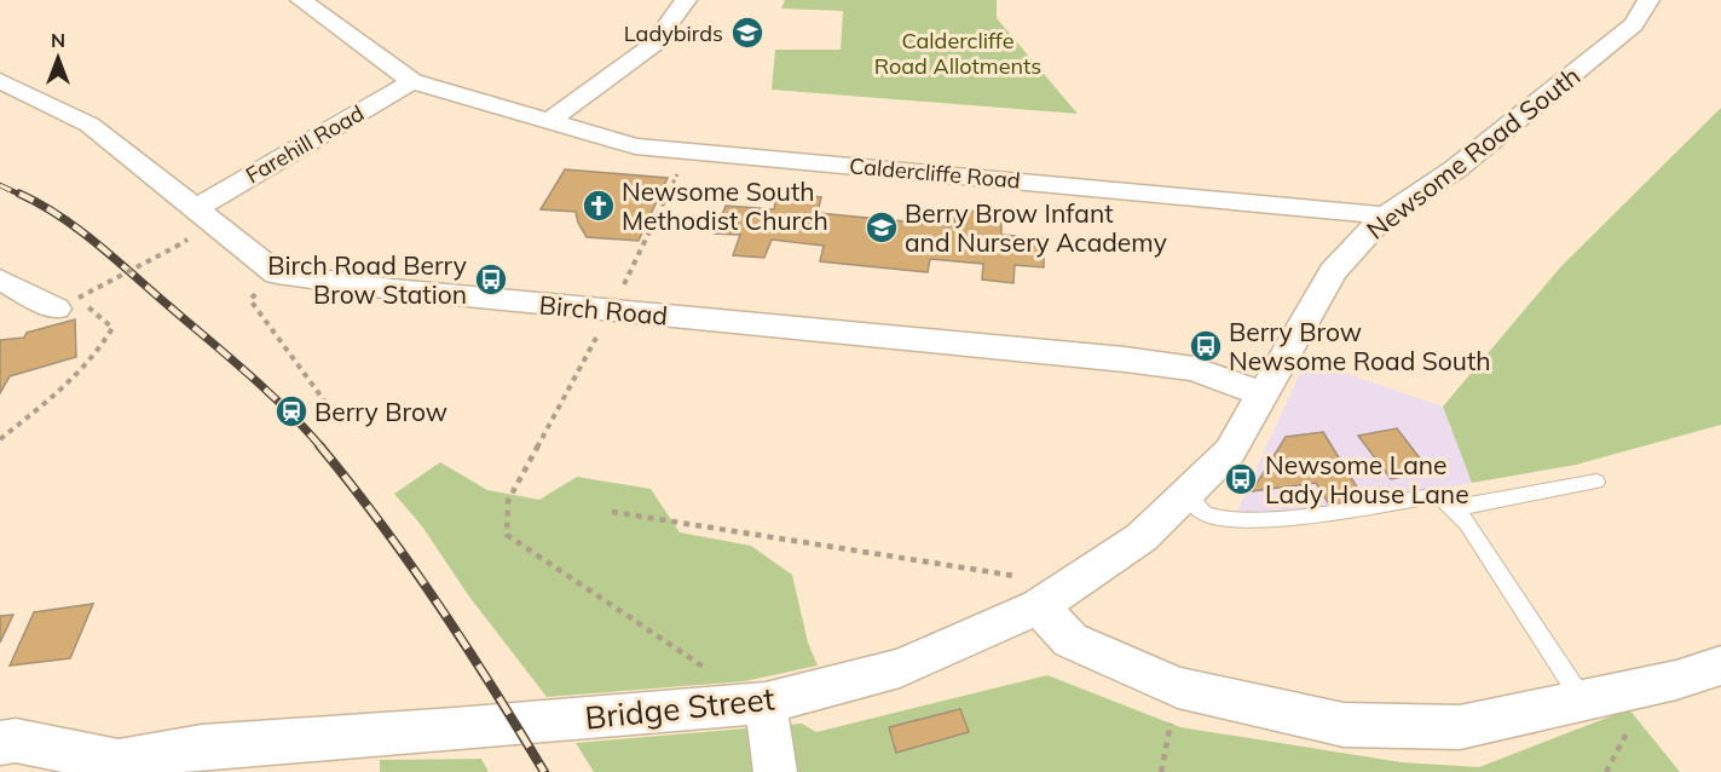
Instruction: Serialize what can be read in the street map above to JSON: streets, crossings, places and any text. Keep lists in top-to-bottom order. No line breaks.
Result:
{"streets":{"street":["Farehill Road","Newsome Road South","Caldercliffe Road","Birch Road","Bridge Street"]},"crossings":[["Farehill Road","Caldercliffe Road"],["Newsome Road South","Caldercliffe Road"],["Newsome Road South","Birch Road"],["Newsome Road South","Bridge Street"]],"parks":["Caldercliffe Road Allotments"],"places":{"school or university":["Ladybirds","Berry Brow Infant and Nursery Academy"],"church":["Newsome South Methodist Church"],"bus stop":["Birch Road Berry Brow Station","Berry Brow Newsome Road South","Newsome Lane Lady House Lane"],"station":["Berry Brow"]},"north":"top"}
